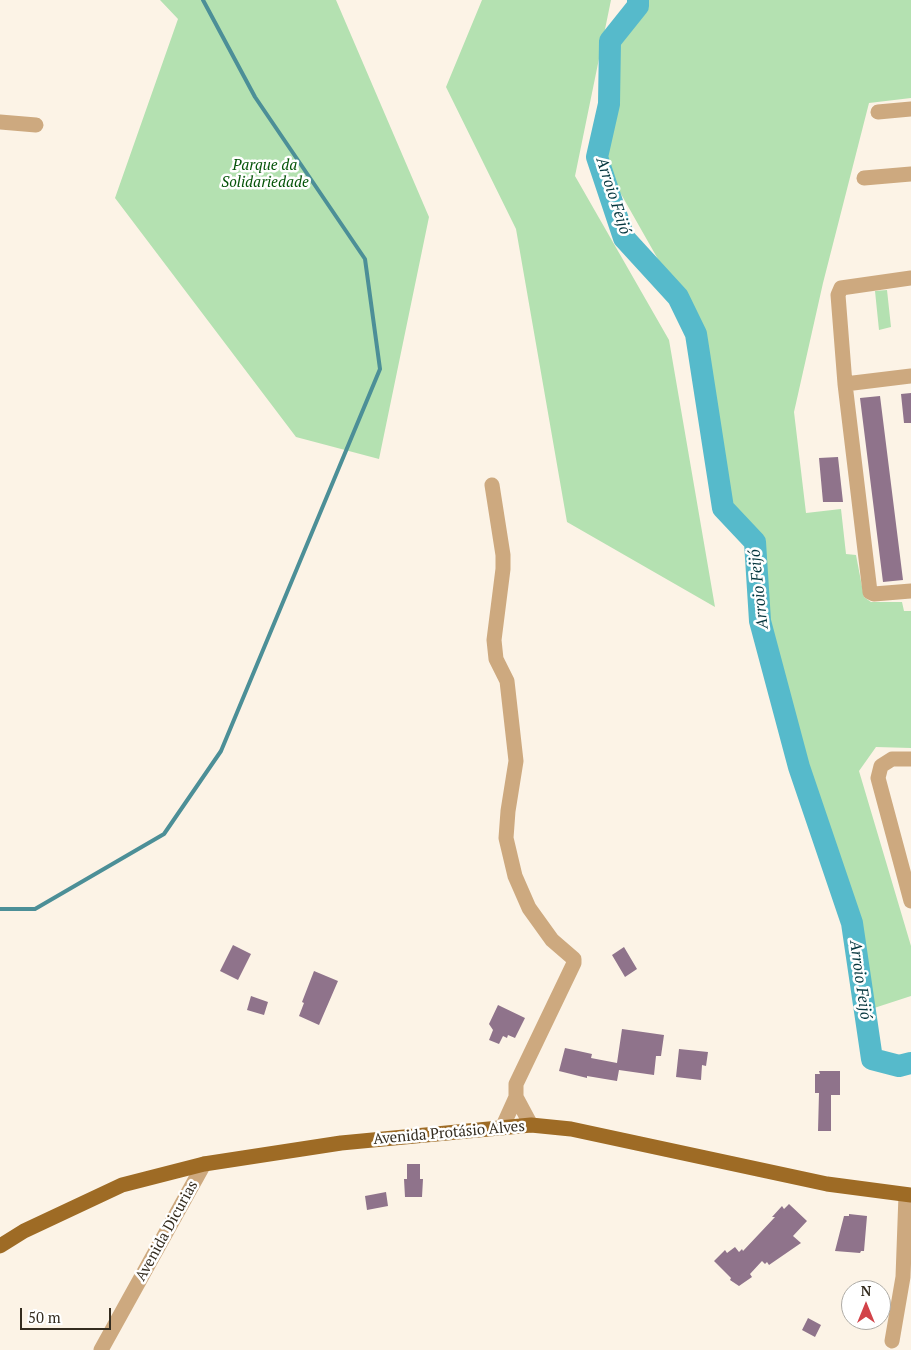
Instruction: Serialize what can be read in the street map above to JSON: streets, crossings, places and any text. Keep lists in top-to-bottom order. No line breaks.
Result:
{"streets":{"main road":["Avenida Protásio Alves"],"street":["Avenida Dicurias"]},"crossings":[["Avenida Protásio Alves","Avenida Dicurias"]],"water":["Arroio Feijó"],"parks":["Parque da Solidariedade"],"scale_bar":"50 m","north":"top"}
